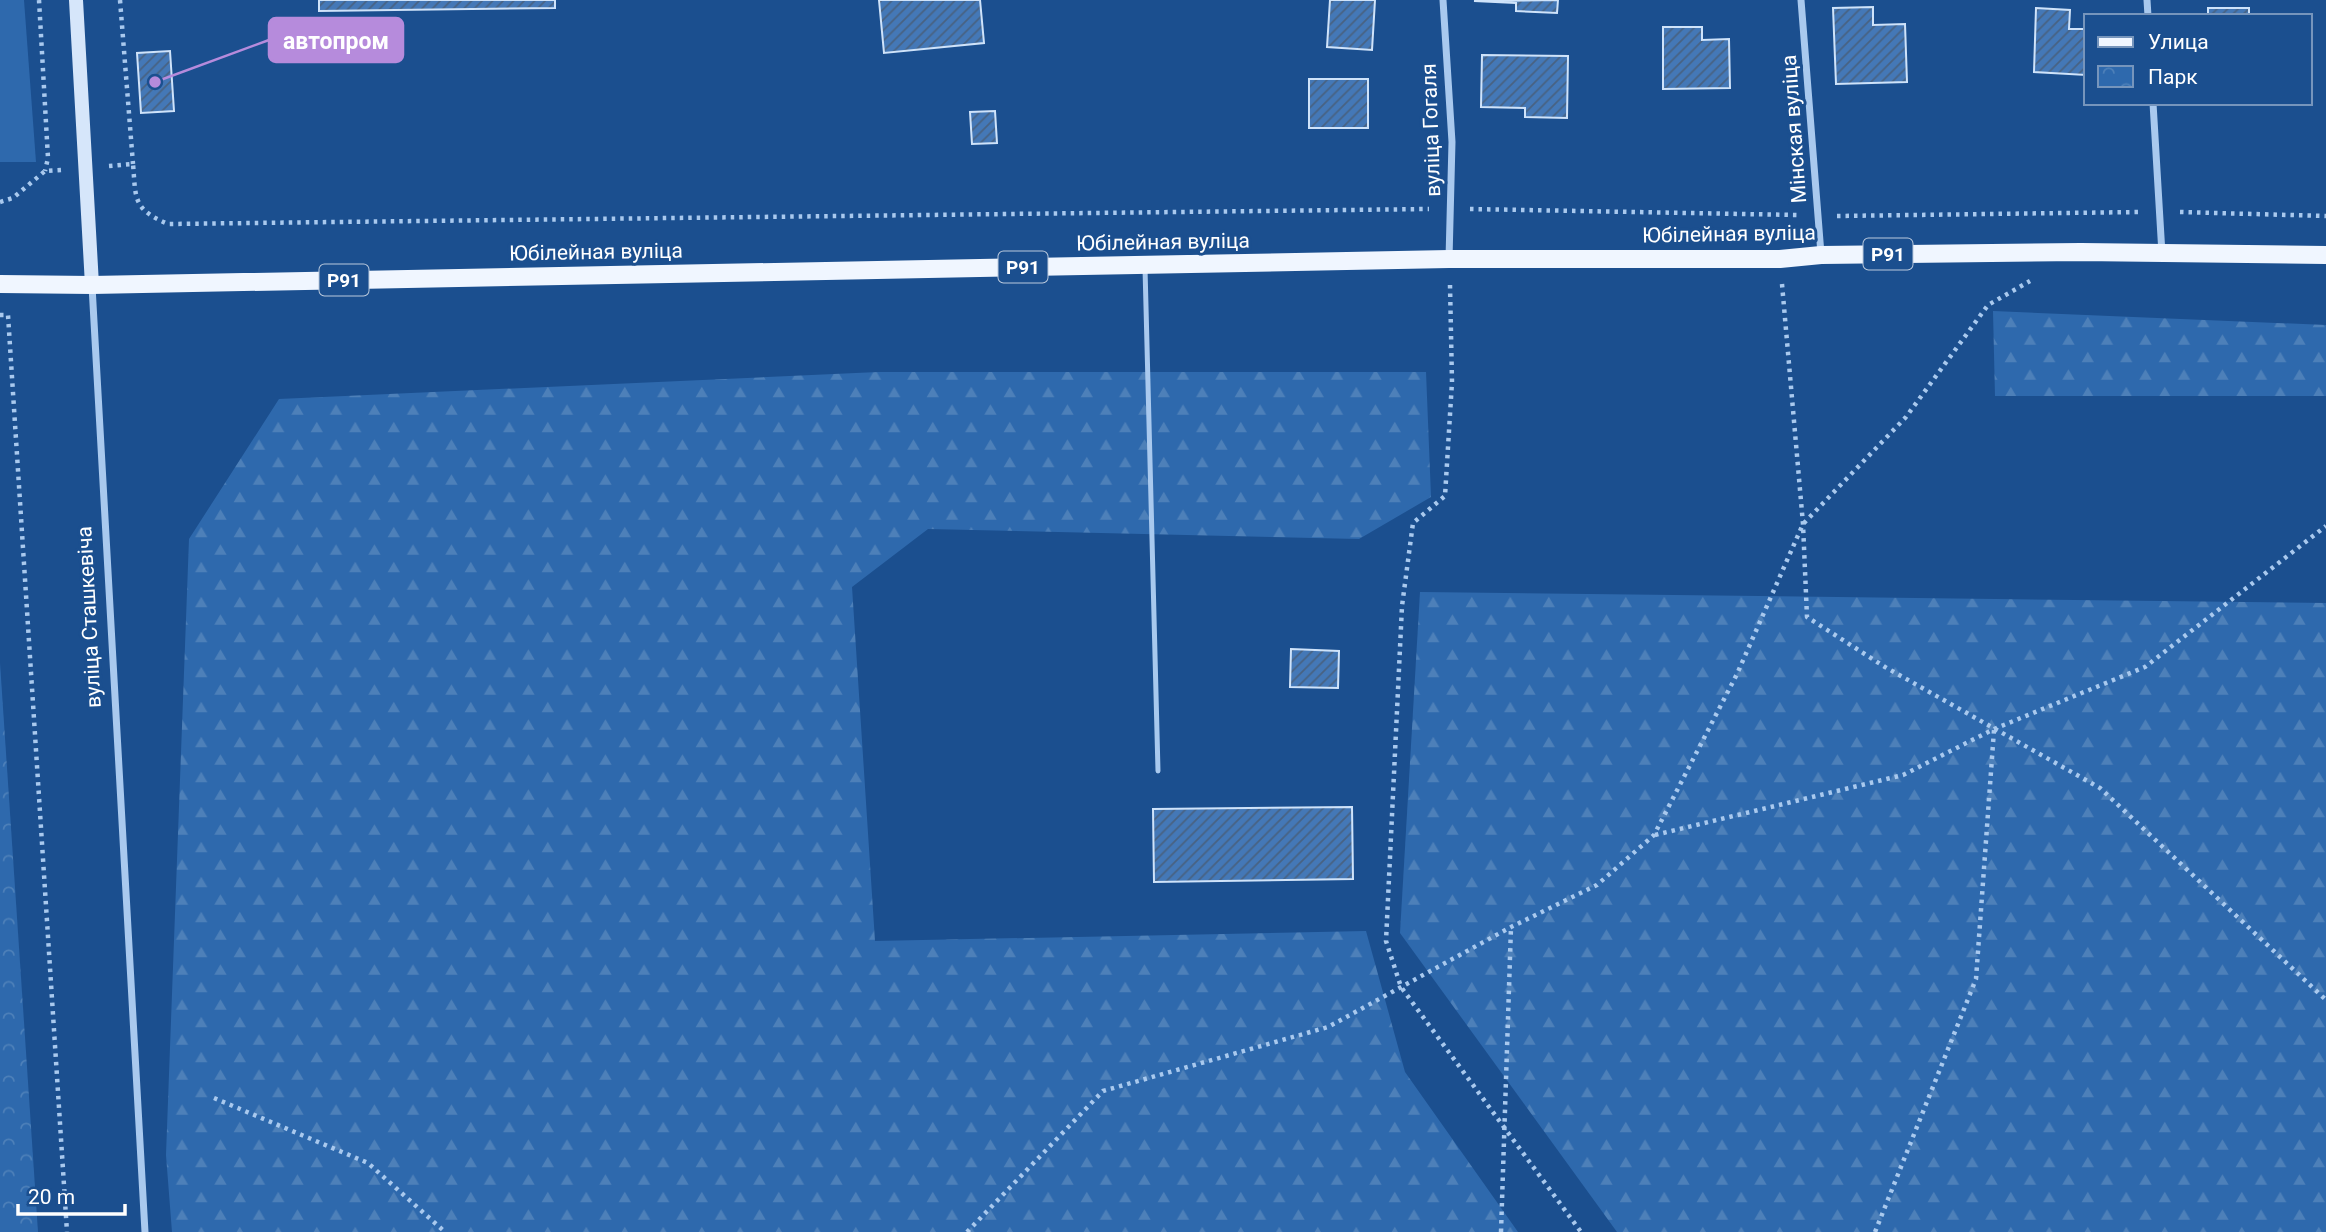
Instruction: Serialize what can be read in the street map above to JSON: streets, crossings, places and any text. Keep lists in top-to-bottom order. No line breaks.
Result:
{"streets":{"main road":["Юбілейная вуліца","Р91","вуліца Сташкевіча"],"street":["Мінская вуліца","вуліца Гогаля"]},"crossings":[["Мінская вуліца","Юбілейная вуліца"],["вуліца Гогаля","Юбілейная вуліца"],["Юбілейная вуліца","вуліца Сташкевіча"]],"places":["автопром"],"legend":["Улица","Парк"],"scale_bar":"20 m"}
